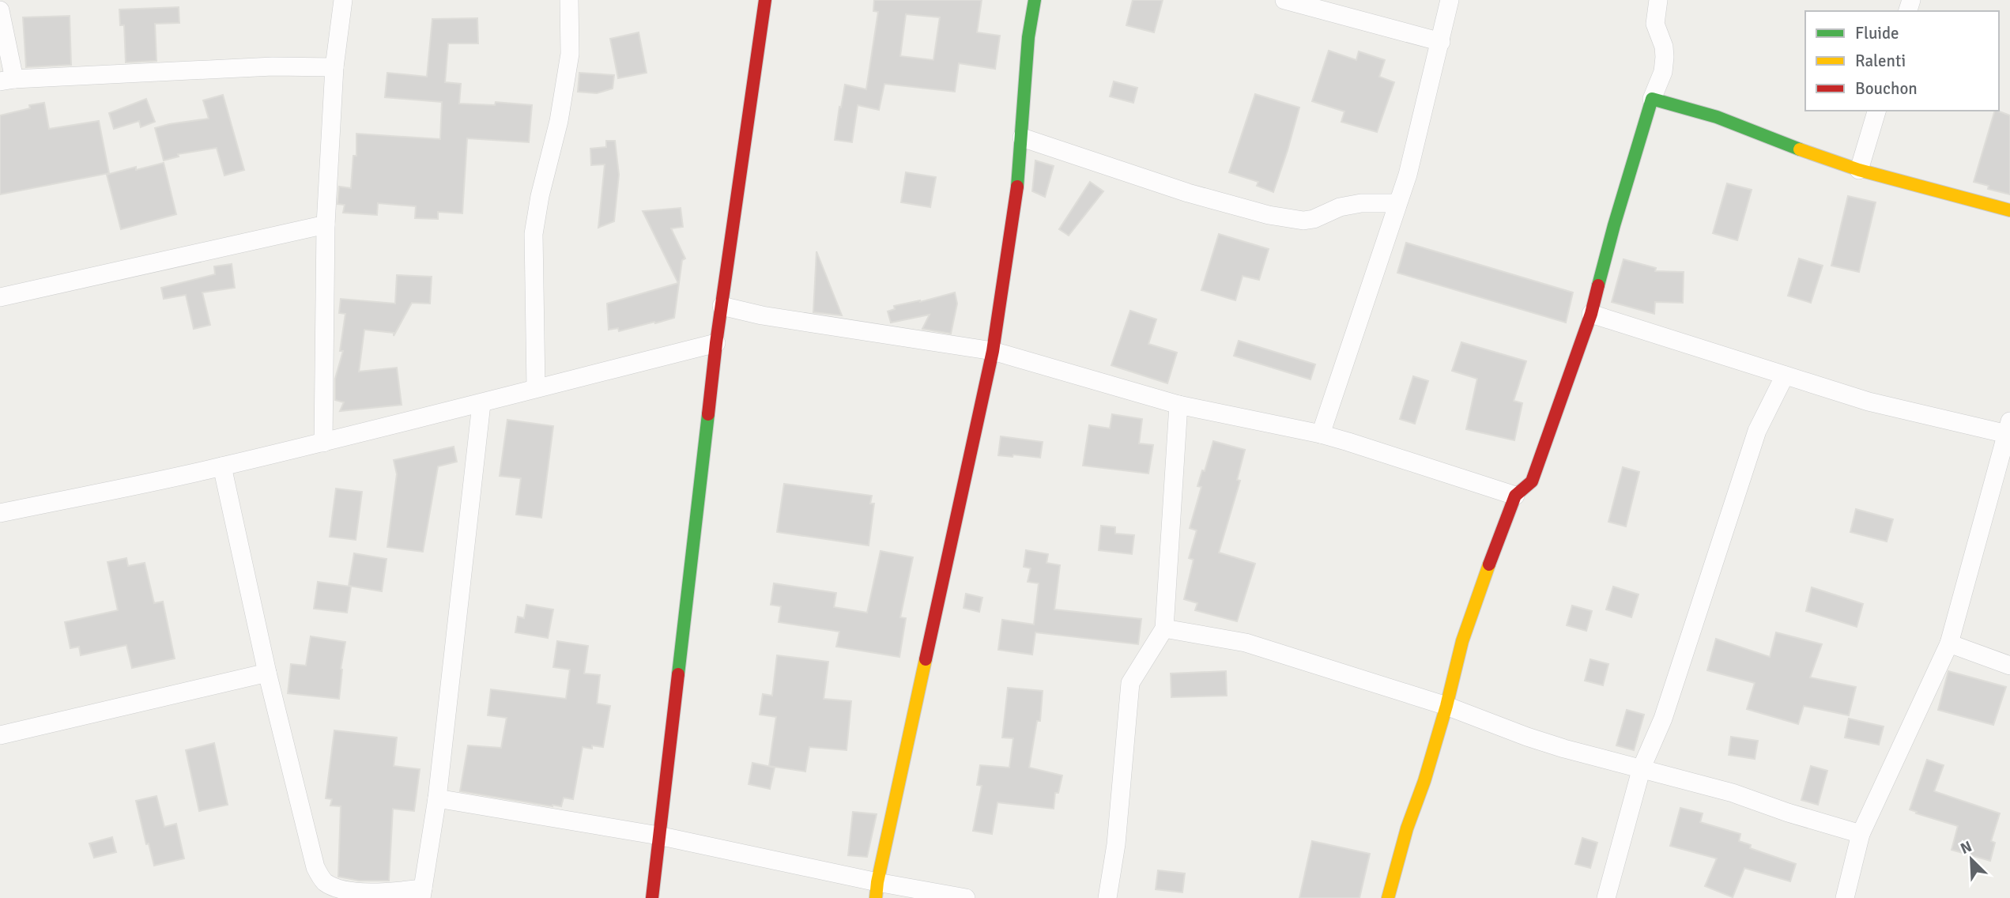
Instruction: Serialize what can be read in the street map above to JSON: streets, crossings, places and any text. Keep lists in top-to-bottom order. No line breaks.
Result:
{"legend":["Fluide","Ralenti","Bouchon"],"north":"top left"}
